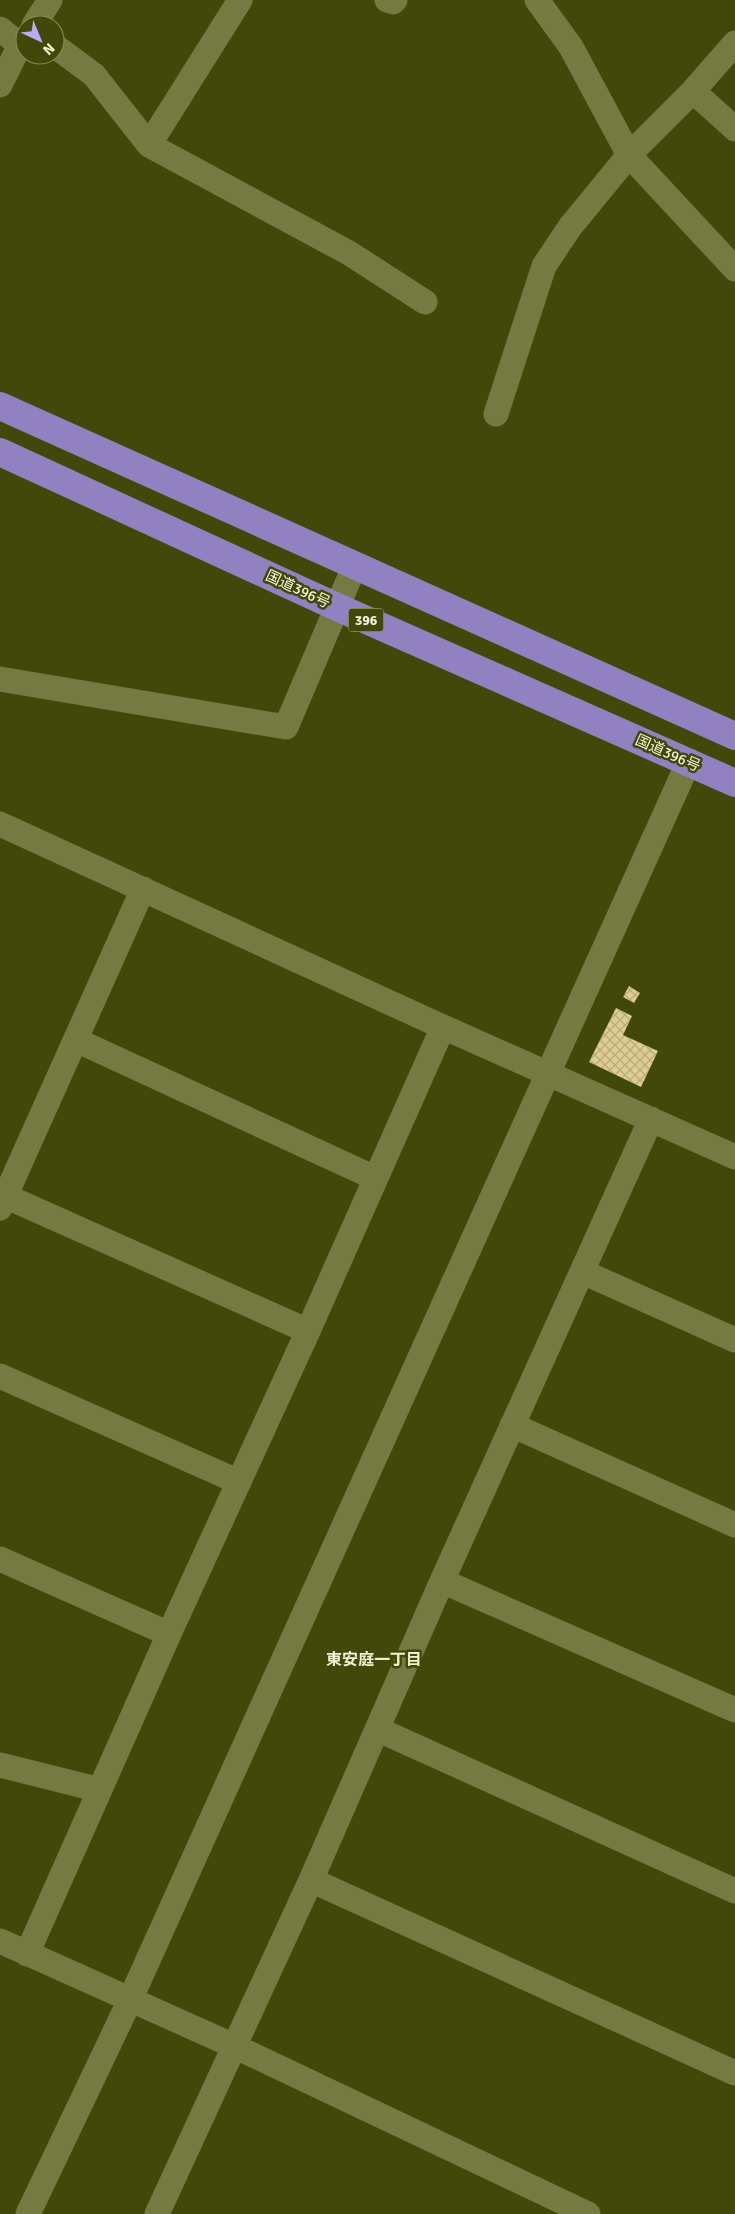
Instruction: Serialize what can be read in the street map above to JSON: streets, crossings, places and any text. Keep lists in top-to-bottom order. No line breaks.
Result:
{"streets":{"highway":["国道396号","396"]},"districts":["東安庭一丁目"],"north":"bottom right"}
